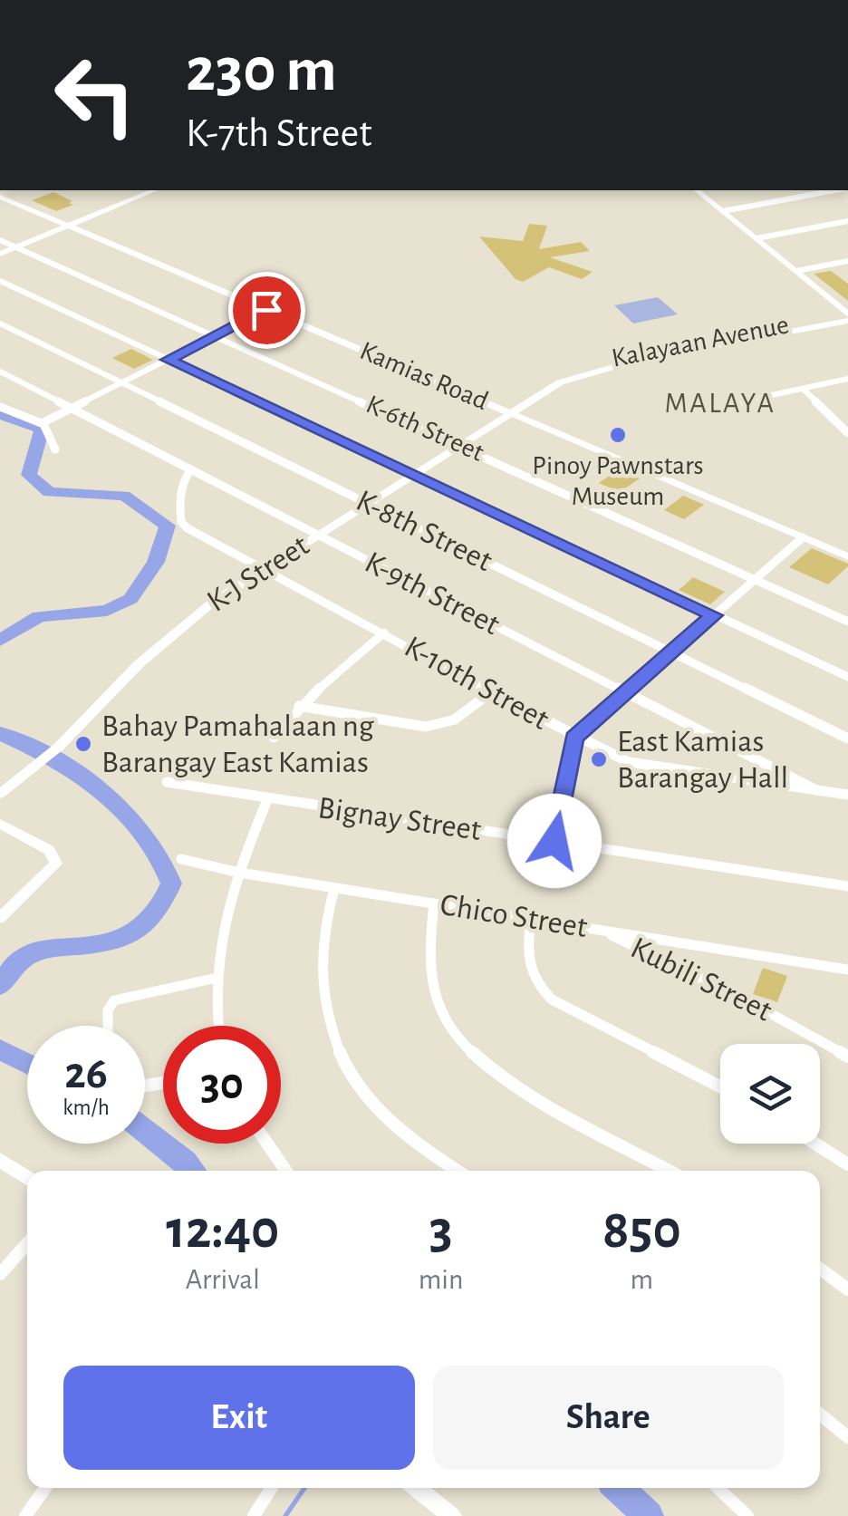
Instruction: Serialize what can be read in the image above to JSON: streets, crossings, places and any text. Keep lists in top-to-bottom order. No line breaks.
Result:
{"streets":{"main road":["Kalayaan Avenue","Kamias Road","K-J Street"],"street":["K-6th Street","K-8th Street","K-9th Street","K-10th Street","Bignay Street","Chico Street","Kubili Street"]},"crossings":[["Kalayaan Avenue","Kamias Road"],["Kalayaan Avenue","K-J Street"],["Kamias Road","K-J Street"],["K-6th Street","K-J Street"],["K-8th Street","K-J Street"],["K-J Street","K-9th Street"],["K-J Street","K-10th Street"],["K-9th Street","K-10th Street"],["Chico Street","Kubili Street"]],"districts":["MALAYA"],"places":["Pinoy Pawnstars Museum","Bahay Pamahalaan ng Barangay East Kamias","East Kamias Barangay Hall"],"page":{"turn":["230 m","K-7th Street"],"speed":"26 km/h","limit":"30","eta":["12:40","Arrival","3","min","850","m"],"buttons":["Exit","Share"]}}
